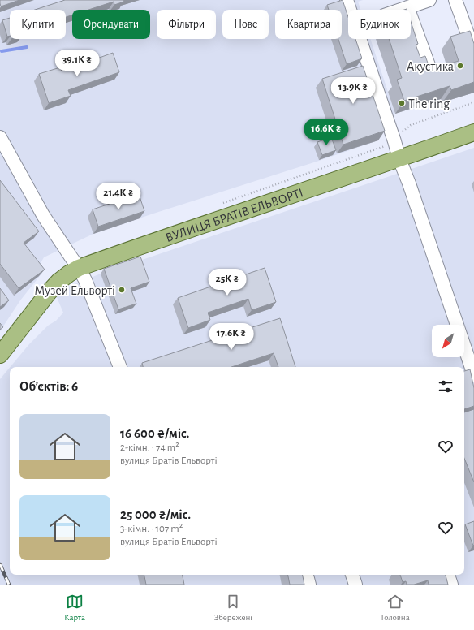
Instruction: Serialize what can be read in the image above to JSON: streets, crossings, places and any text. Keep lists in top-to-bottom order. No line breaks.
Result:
{"streets":{"main road":["ВУЛИЦЯ БРАТІВ ЕЛЬВОРТІ"]},"places":["Акустика","The ring","Музей Ельворті"],"north":"bottom left","page":{"chip":["Купити","Орендувати","Фільтри","Нове","Квартира","Будинок"],"price":["39.1K ₴","13.9K ₴","16.6K ₴","21.4K ₴","25K ₴","17.6K ₴"],"heading":"Об’єктів: 6","list":[{"name":"16 600 ₴/міс.","note":"2-кімн. · 74 m² · вулиця Братів Ельворті"},{"name":"25 000 ₴/міс.","note":"3-кімн. · 107 m² · вулиця Братів Ельворті"}],"tabs":["Карта","Збережені","Головна"]}}
